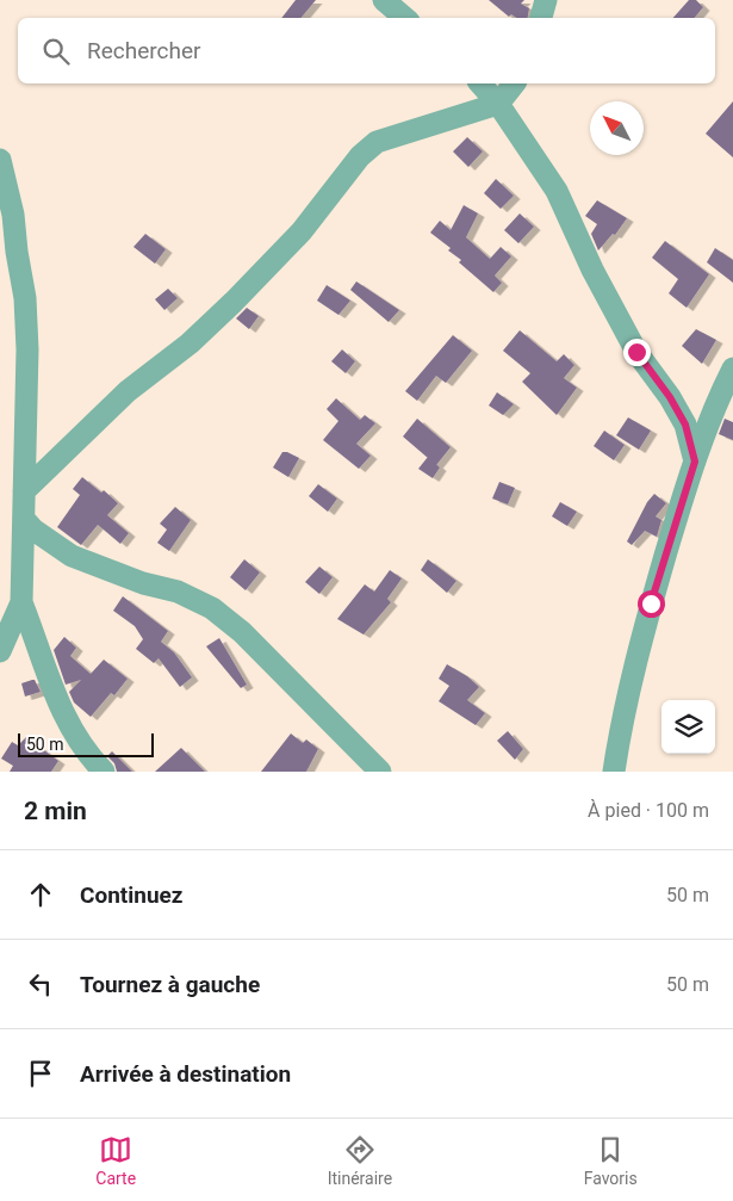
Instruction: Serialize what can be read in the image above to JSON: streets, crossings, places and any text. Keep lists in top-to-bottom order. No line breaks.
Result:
{"scale_bar":"50 m","north":"top left","page":{"search":"Rechercher","scale":"50 m","heading":["2 min","À pied · 100 m"],"list":[["Continuez","50 m"],["Tournez à gauche","50 m"],"Arrivée à destination"],"nav":["Carte","Itinéraire","Favoris"]}}
